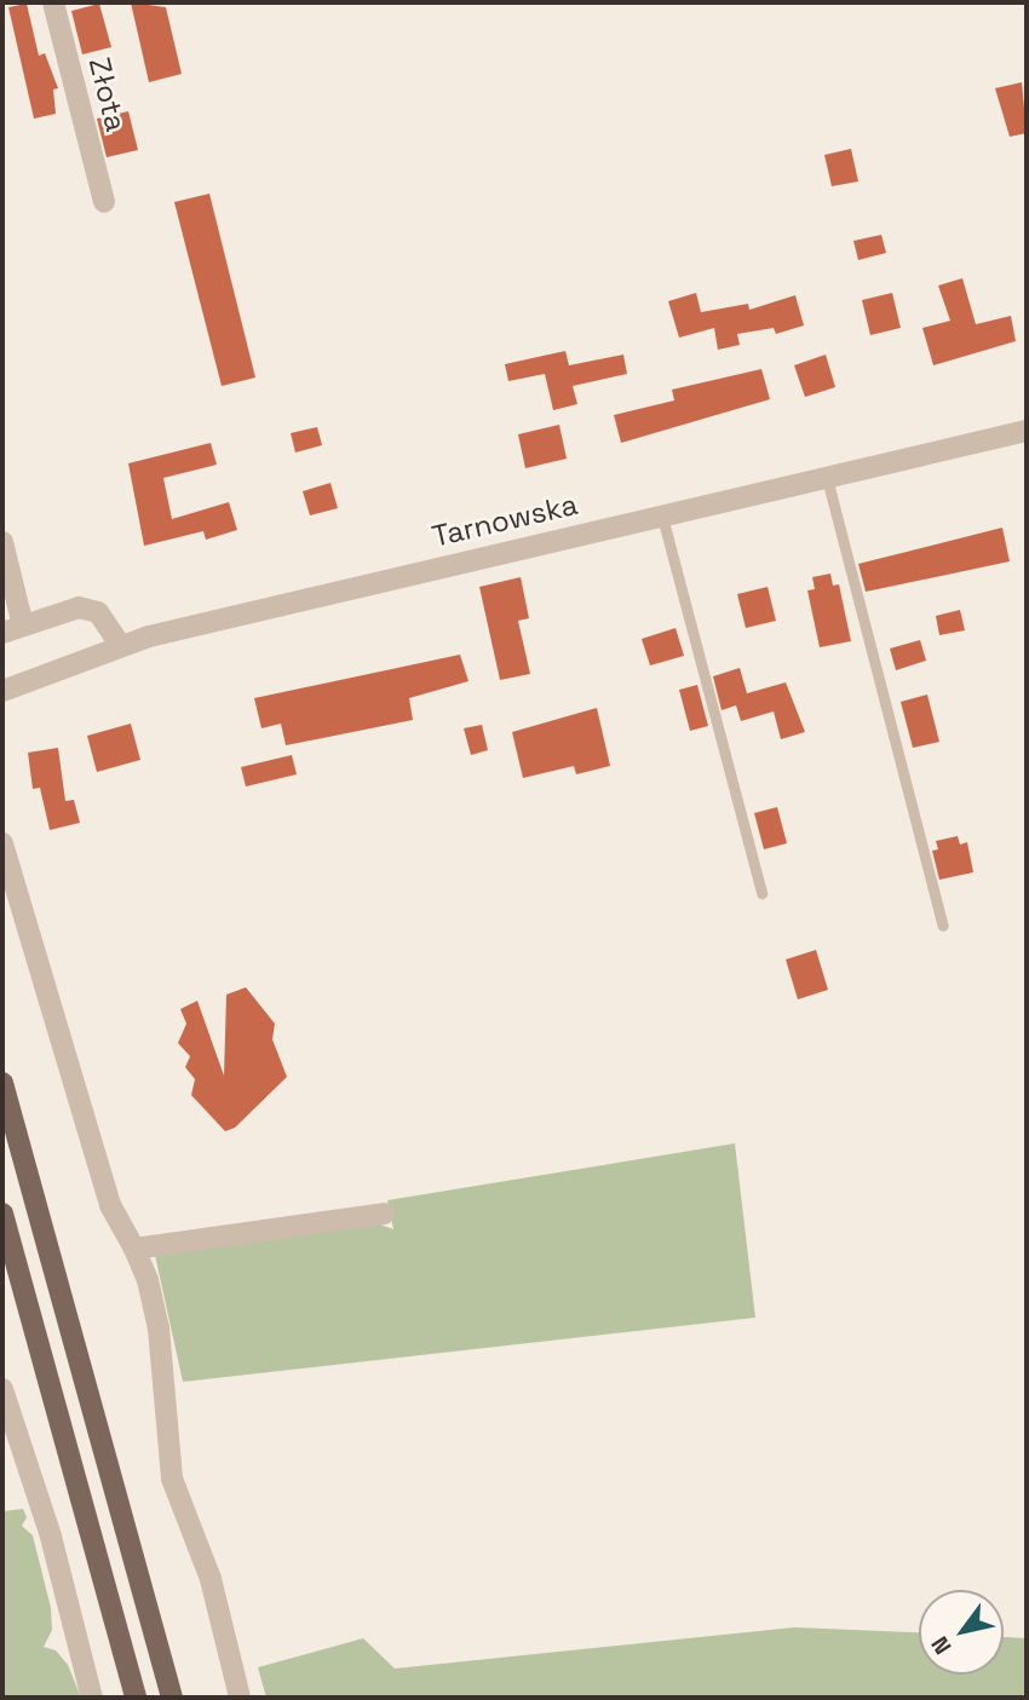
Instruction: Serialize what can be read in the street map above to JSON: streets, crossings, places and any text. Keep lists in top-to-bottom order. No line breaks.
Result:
{"streets":{"street":["Złota","Tarnowska"]},"north":"bottom left"}
